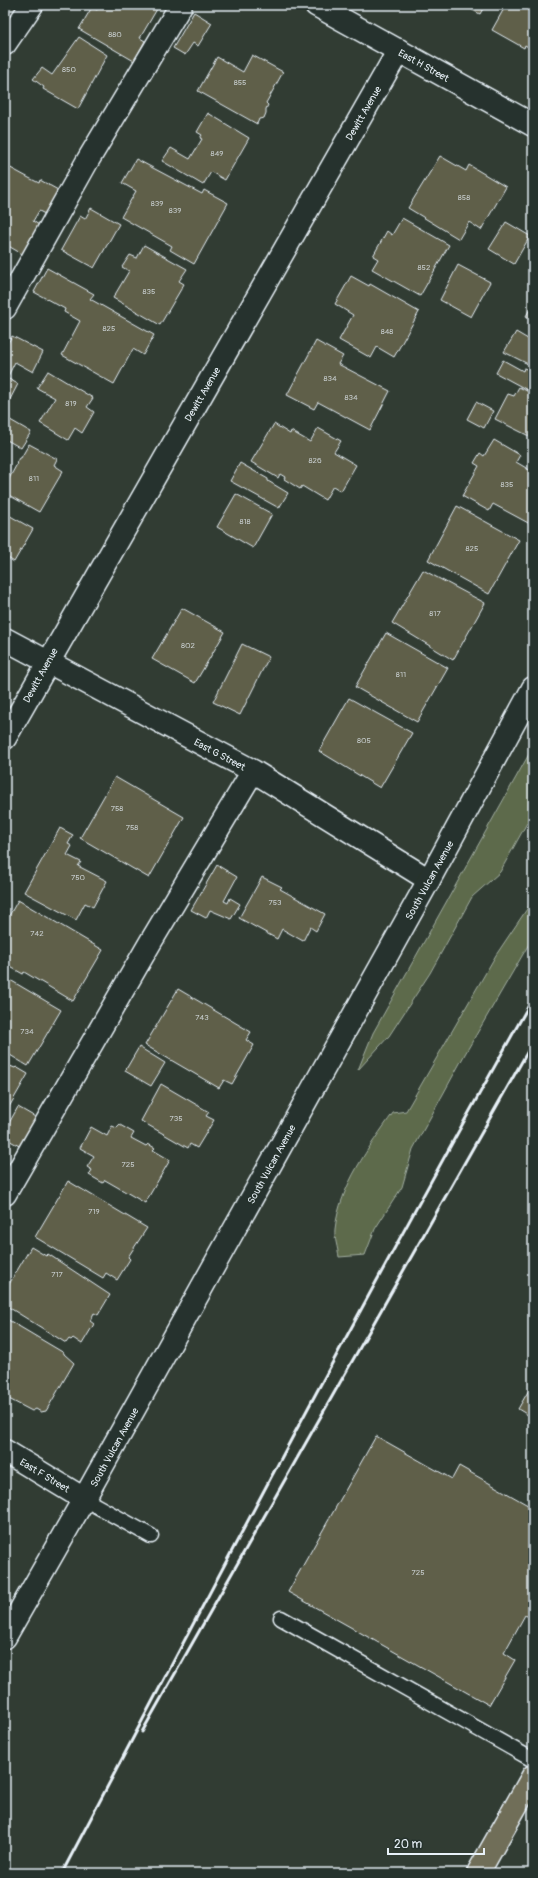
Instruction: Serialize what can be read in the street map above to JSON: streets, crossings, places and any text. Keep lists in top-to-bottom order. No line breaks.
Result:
{"streets":{"street":["East H Street","Dewitt Avenue","East G Street","South Vulcan Avenue","East F Street"]},"crossings":[["East H Street","Dewitt Avenue"],["Dewitt Avenue","East G Street"],["East G Street","South Vulcan Avenue"],["South Vulcan Avenue","East F Street"]],"house_numbers":["880","850","855","849","858","839","839","852","835","825","848","834","834","819","826","811","835","818","825","817","802","811","805","758","758","750","753","742","743","734","735","725","719","717","725"],"scale_bar":"20 m"}
